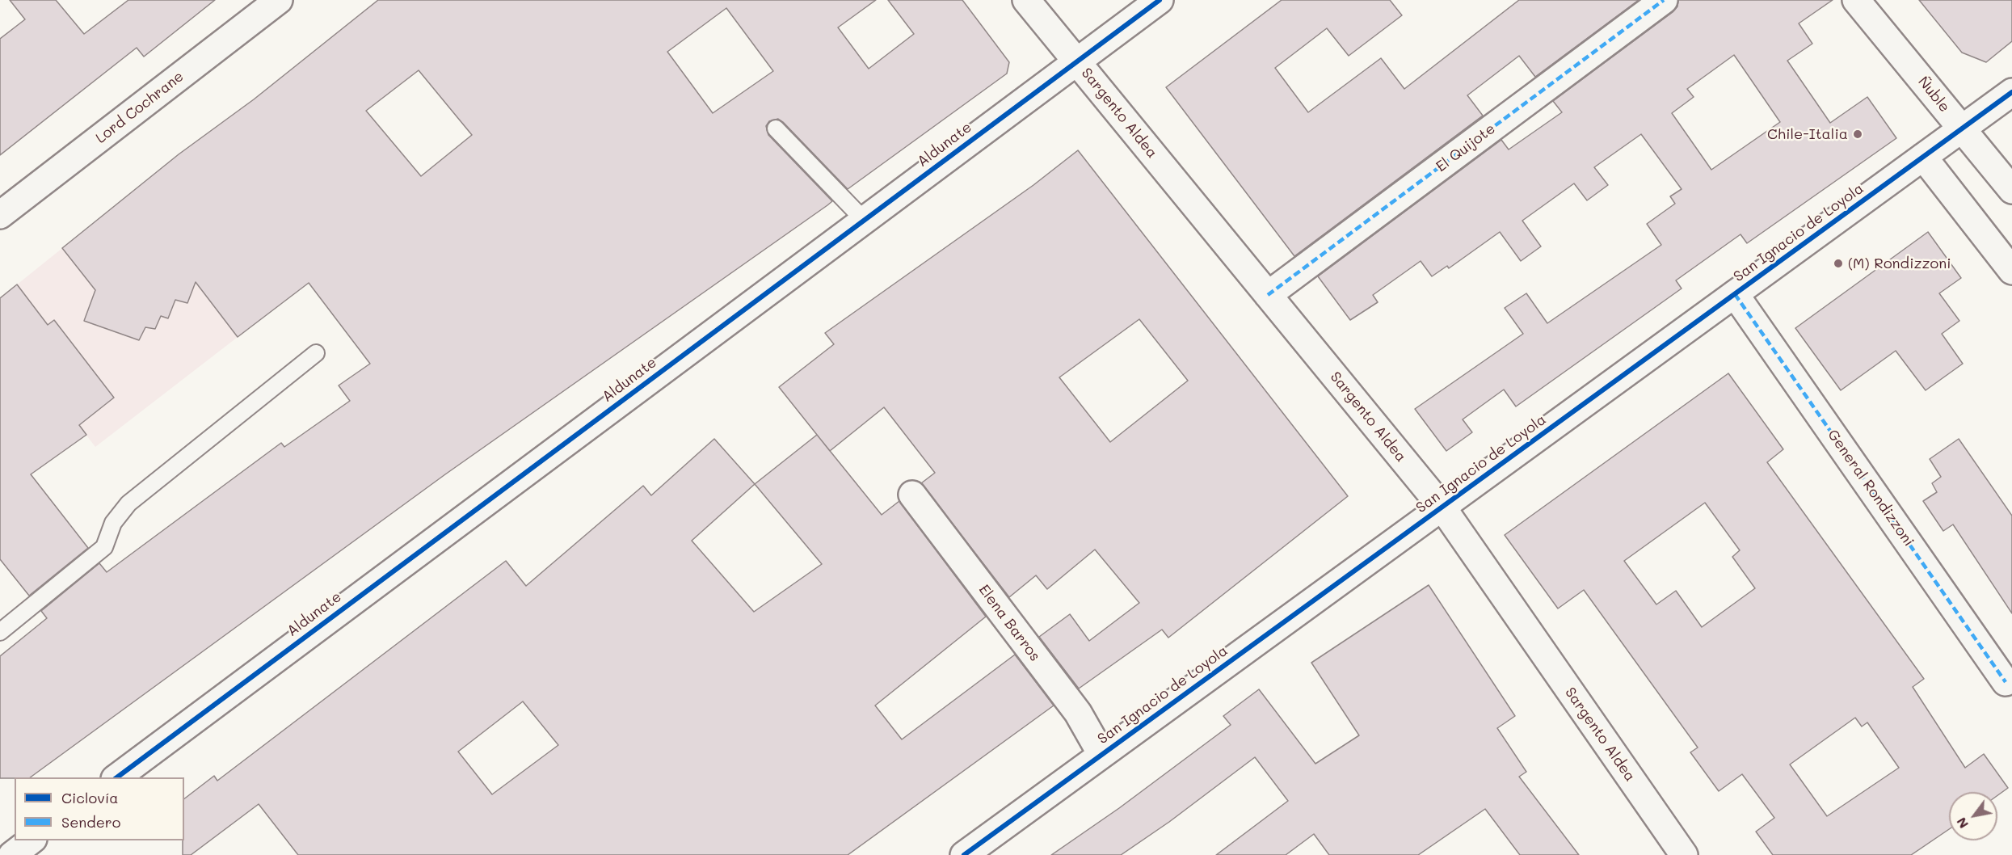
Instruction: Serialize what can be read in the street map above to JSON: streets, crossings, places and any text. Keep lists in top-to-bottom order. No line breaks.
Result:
{"streets":{"street":["Ñuble","Lord Cochrane","Sargento Aldea","Aldunate","El Quijote","San Ignacio de Loyola","General Rondizzoni","Elena Barros"]},"crossings":[["Ñuble","San Ignacio de Loyola"],["Sargento Aldea","Aldunate"],["Sargento Aldea","El Quijote"],["Sargento Aldea","San Ignacio de Loyola"],["San Ignacio de Loyola","General Rondizzoni"],["San Ignacio de Loyola","Elena Barros"]],"places":["Chile-Italia","(M) Rondizzoni"],"legend":["Ciclovía","Sendero"],"north":"bottom left"}
